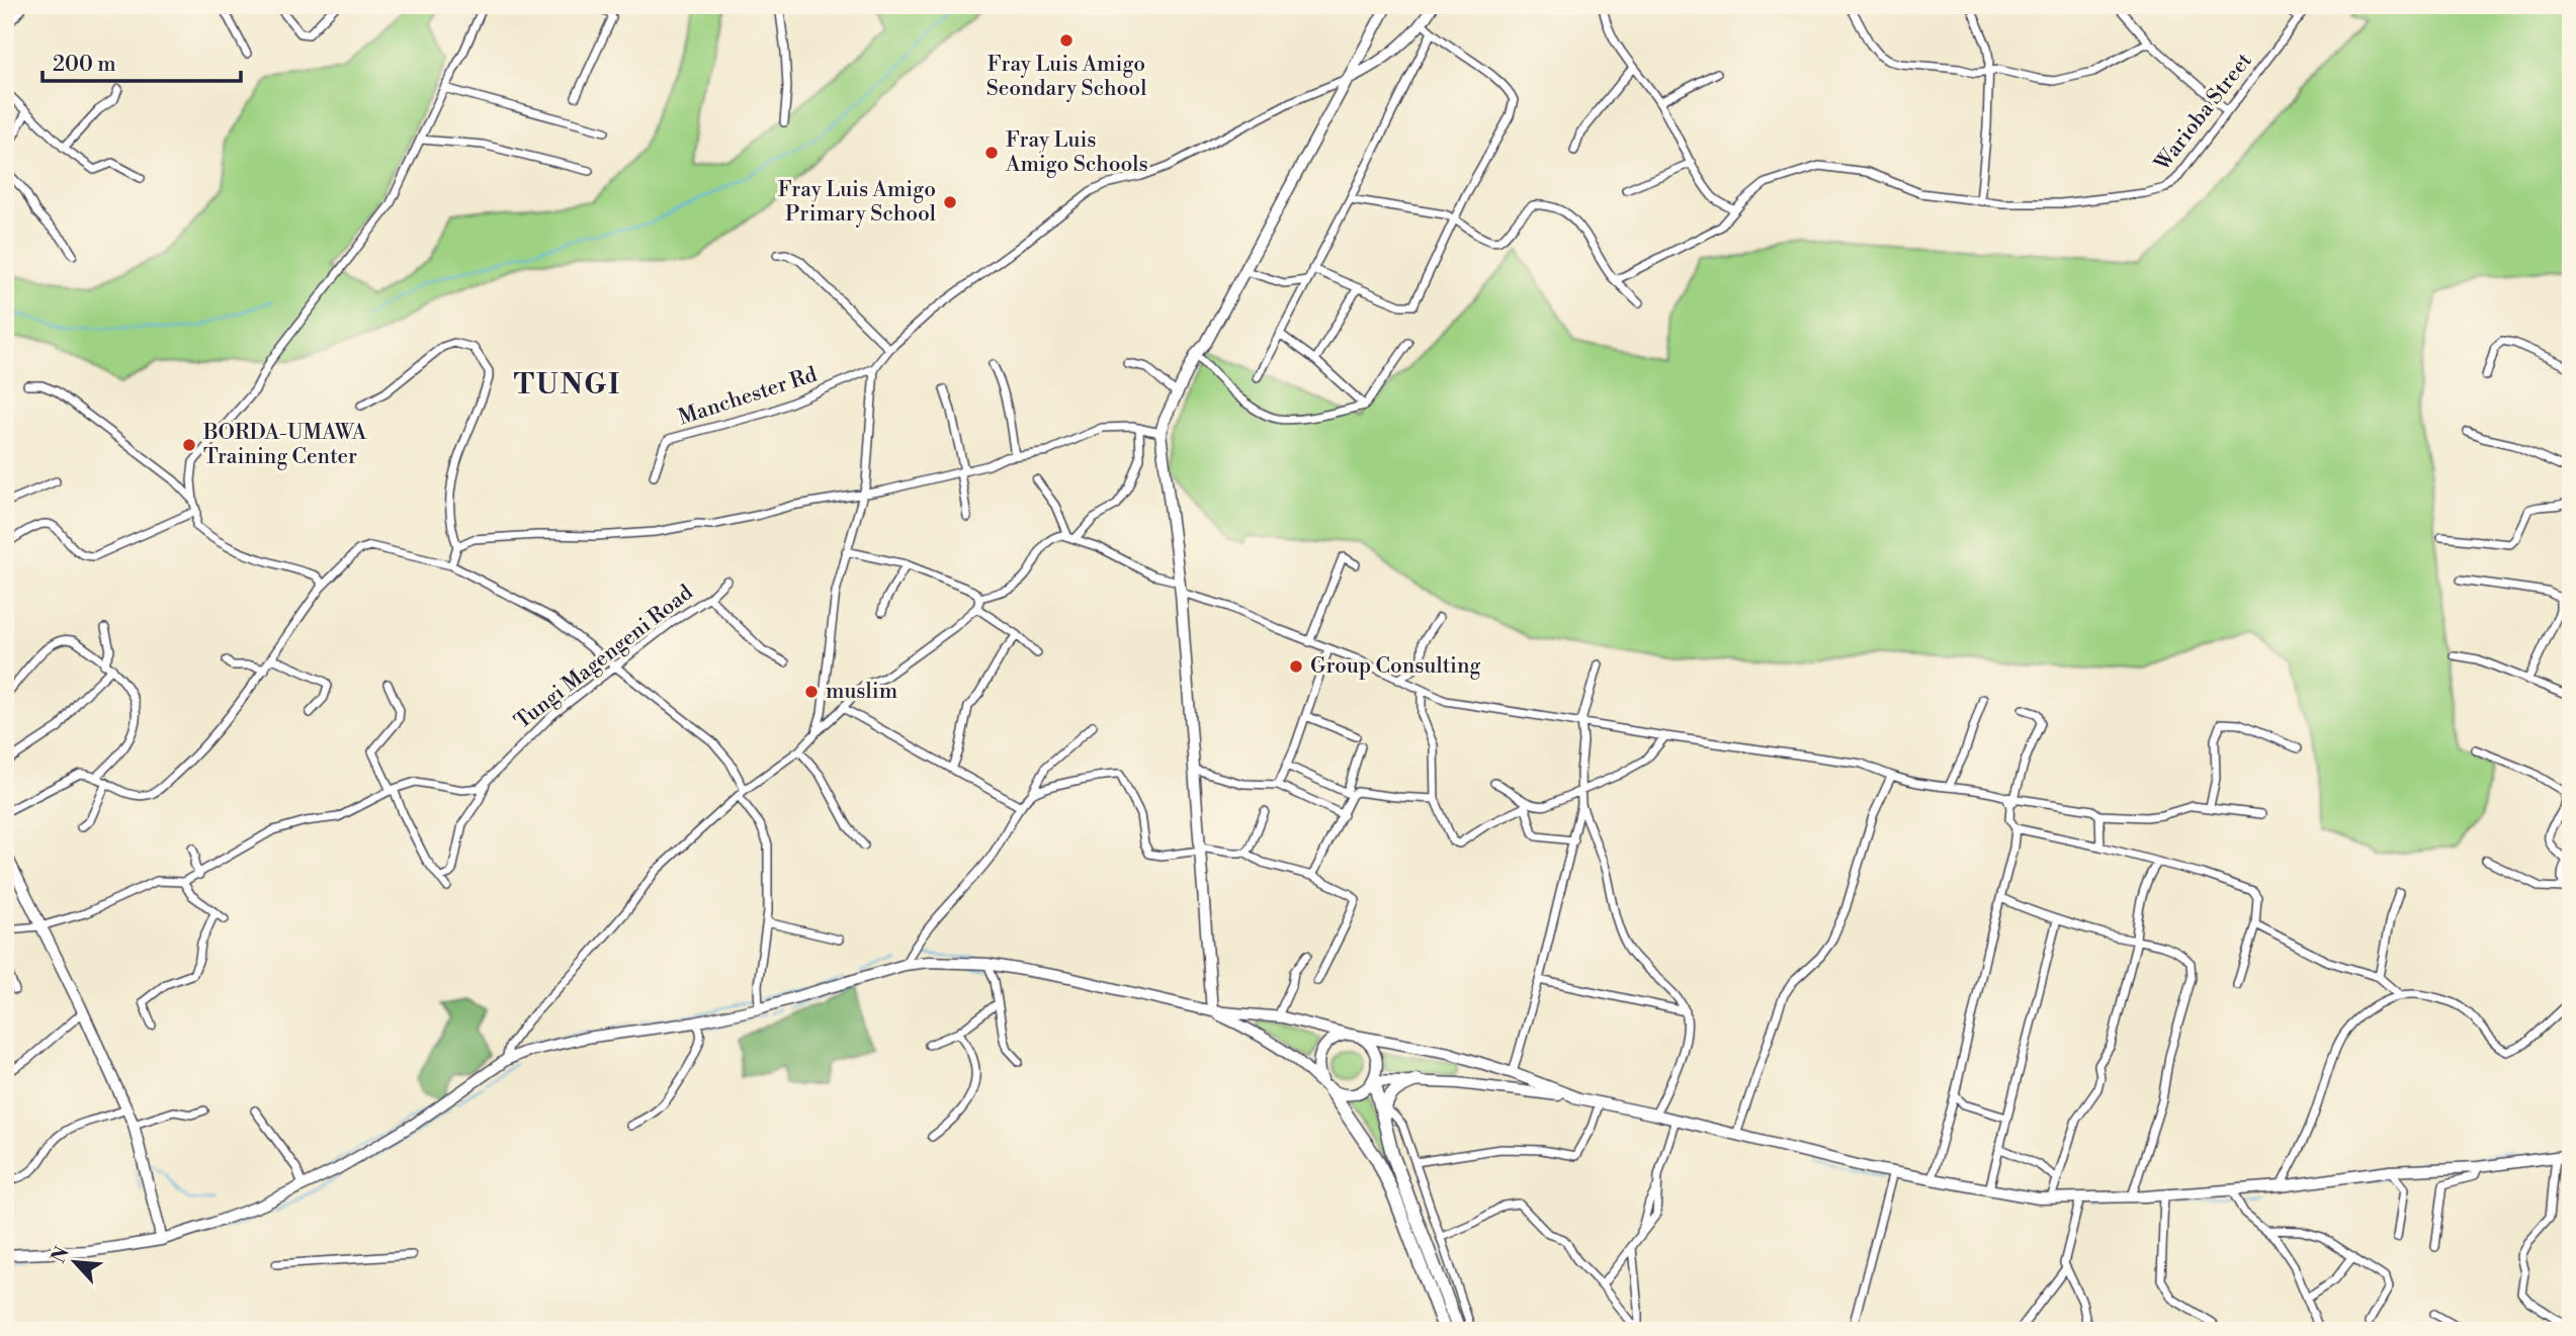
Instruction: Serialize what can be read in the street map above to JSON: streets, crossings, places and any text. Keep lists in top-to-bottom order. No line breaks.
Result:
{"streets":{"street":["Warioba Street","Manchester Rd","Tungi Magengeni Road"]},"districts":["TUNGI"],"places":["Fray Luis Amigo Seondary School","Fray Luis Amigo Schools","Fray Luis Amigo Primary School","BORDA-UMAWA Training Center","Group Consulting","muslim"],"scale_bar":"200 m","north":"top left"}
